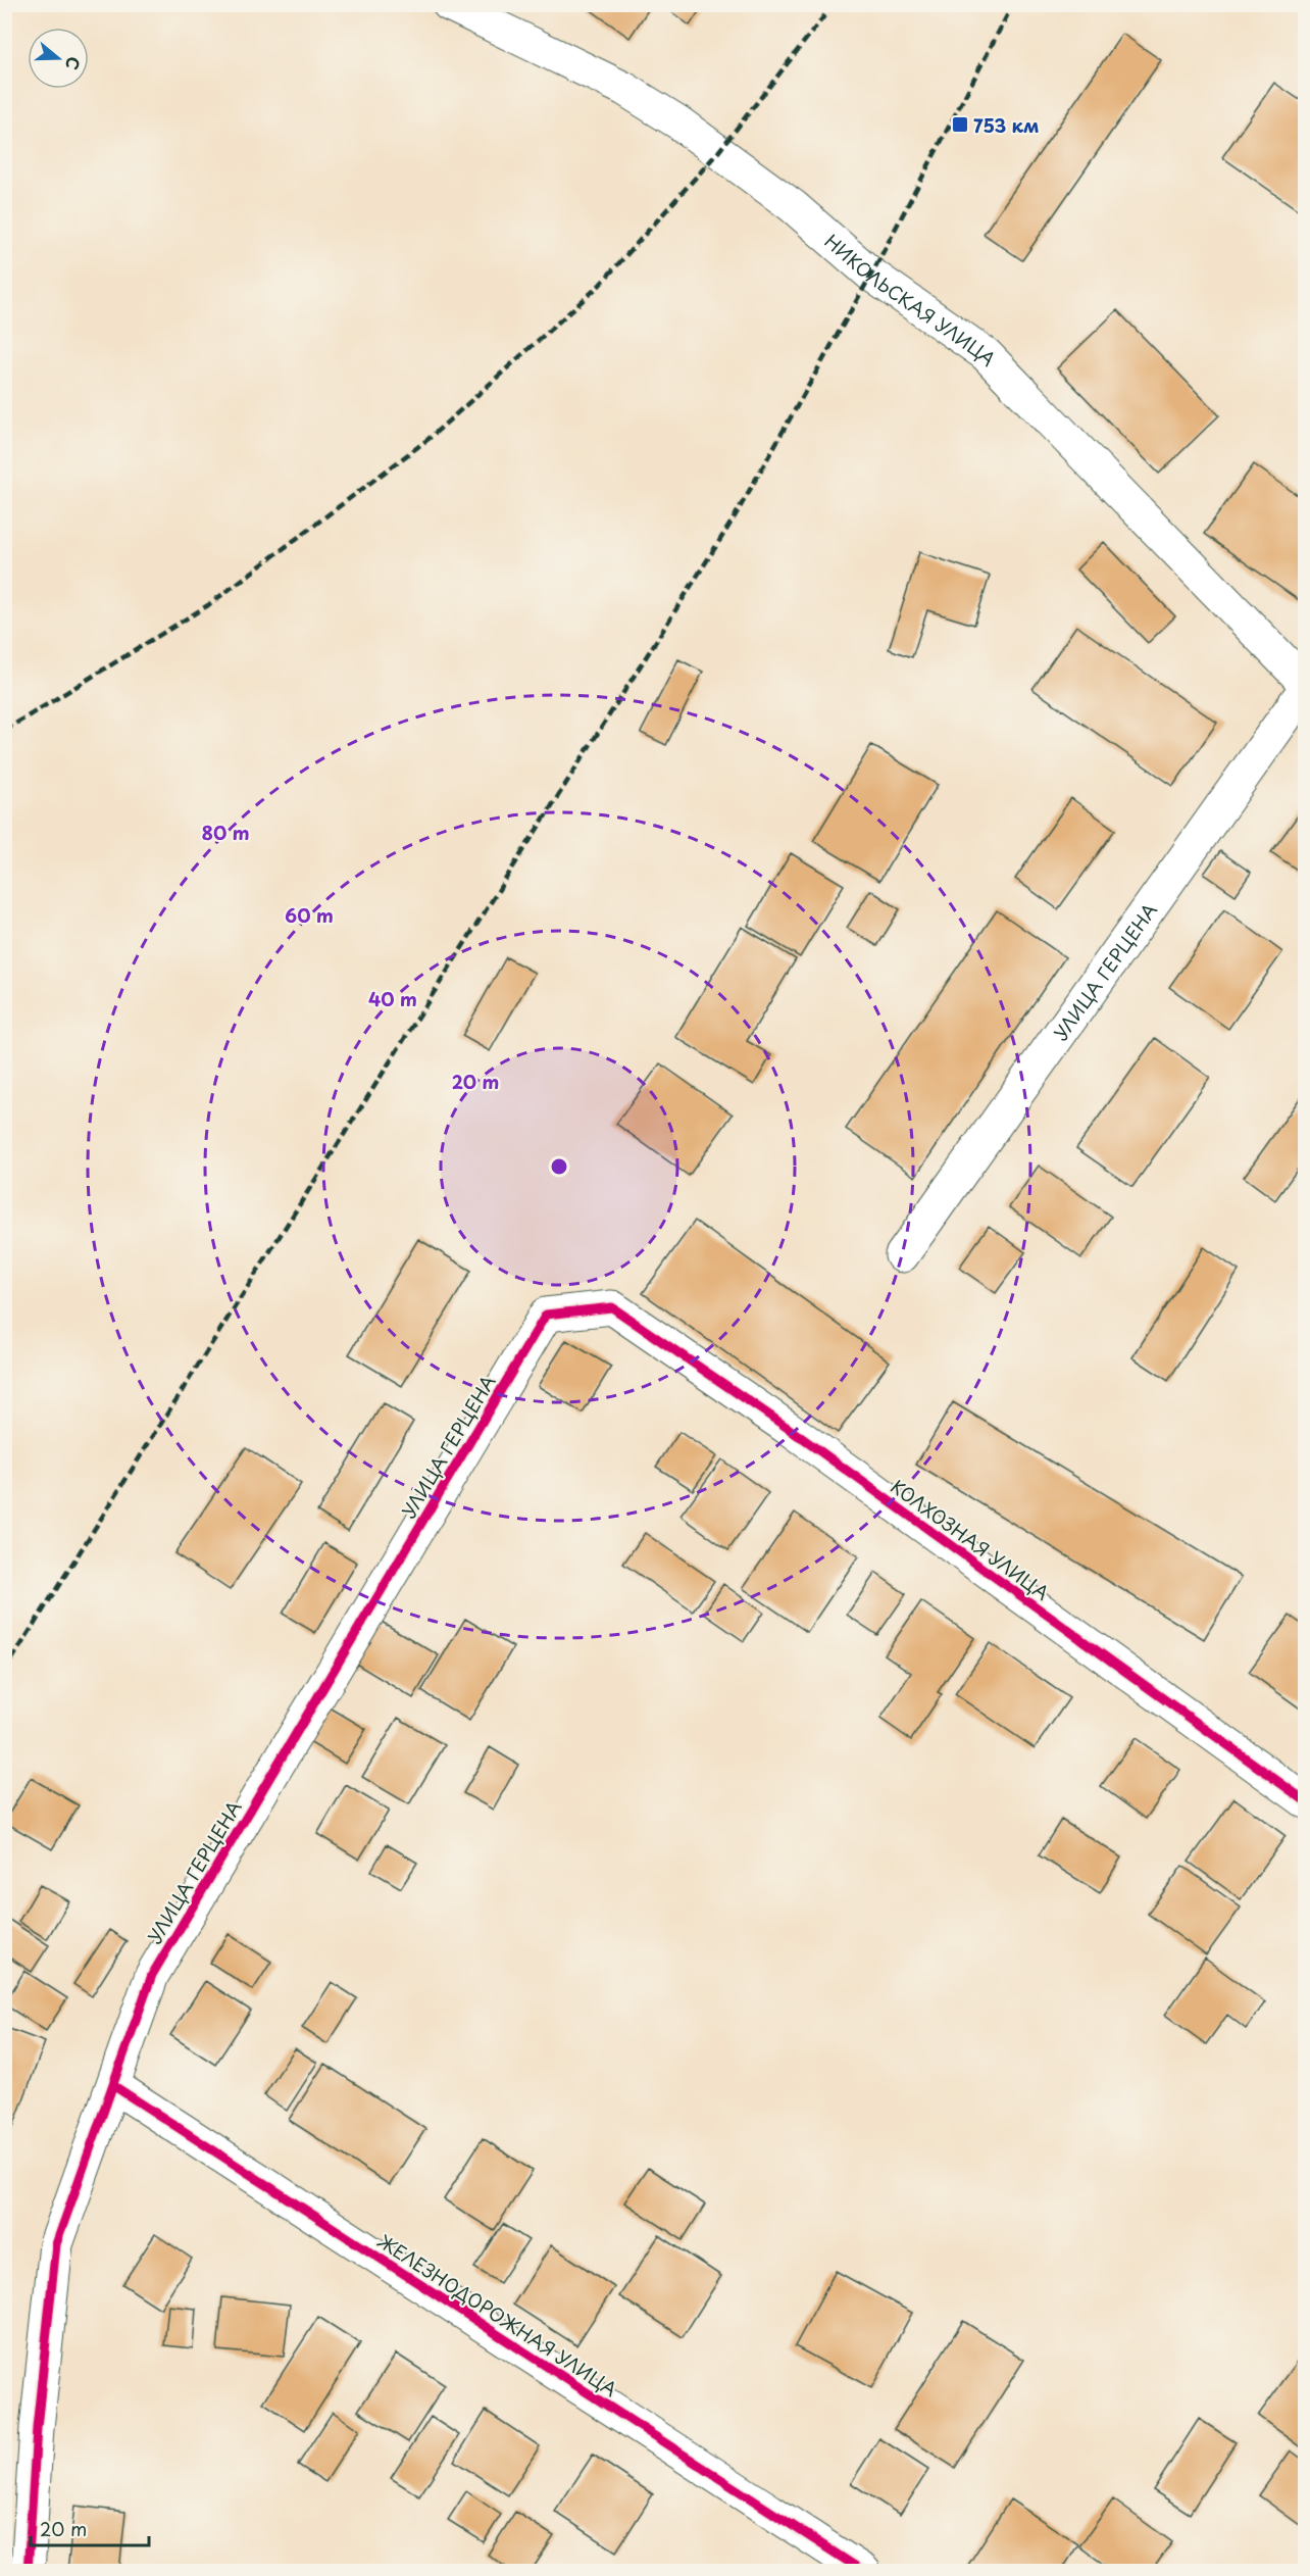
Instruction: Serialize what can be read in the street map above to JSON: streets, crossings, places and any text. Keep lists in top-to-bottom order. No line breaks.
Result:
{"streets":{"street":["НИКОЛЬСКАЯ УЛИЦА","УЛИЦА ГЕРЦЕНА","КОЛХОЗНАЯ УЛИЦА","ЖЕЛЕЗНОДОРОЖНАЯ УЛИЦА"]},"crossings":[["НИКОЛЬСКАЯ УЛИЦА","УЛИЦА ГЕРЦЕНА"],["УЛИЦА ГЕРЦЕНА","КОЛХОЗНАЯ УЛИЦА"],["УЛИЦА ГЕРЦЕНА","ЖЕЛЕЗНОДОРОЖНАЯ УЛИЦА"]],"places":{"transit":["753 км"]},"scale_bar":"20 m","north":"right","rings":["80 m","60 m","40 m","20 m"]}
